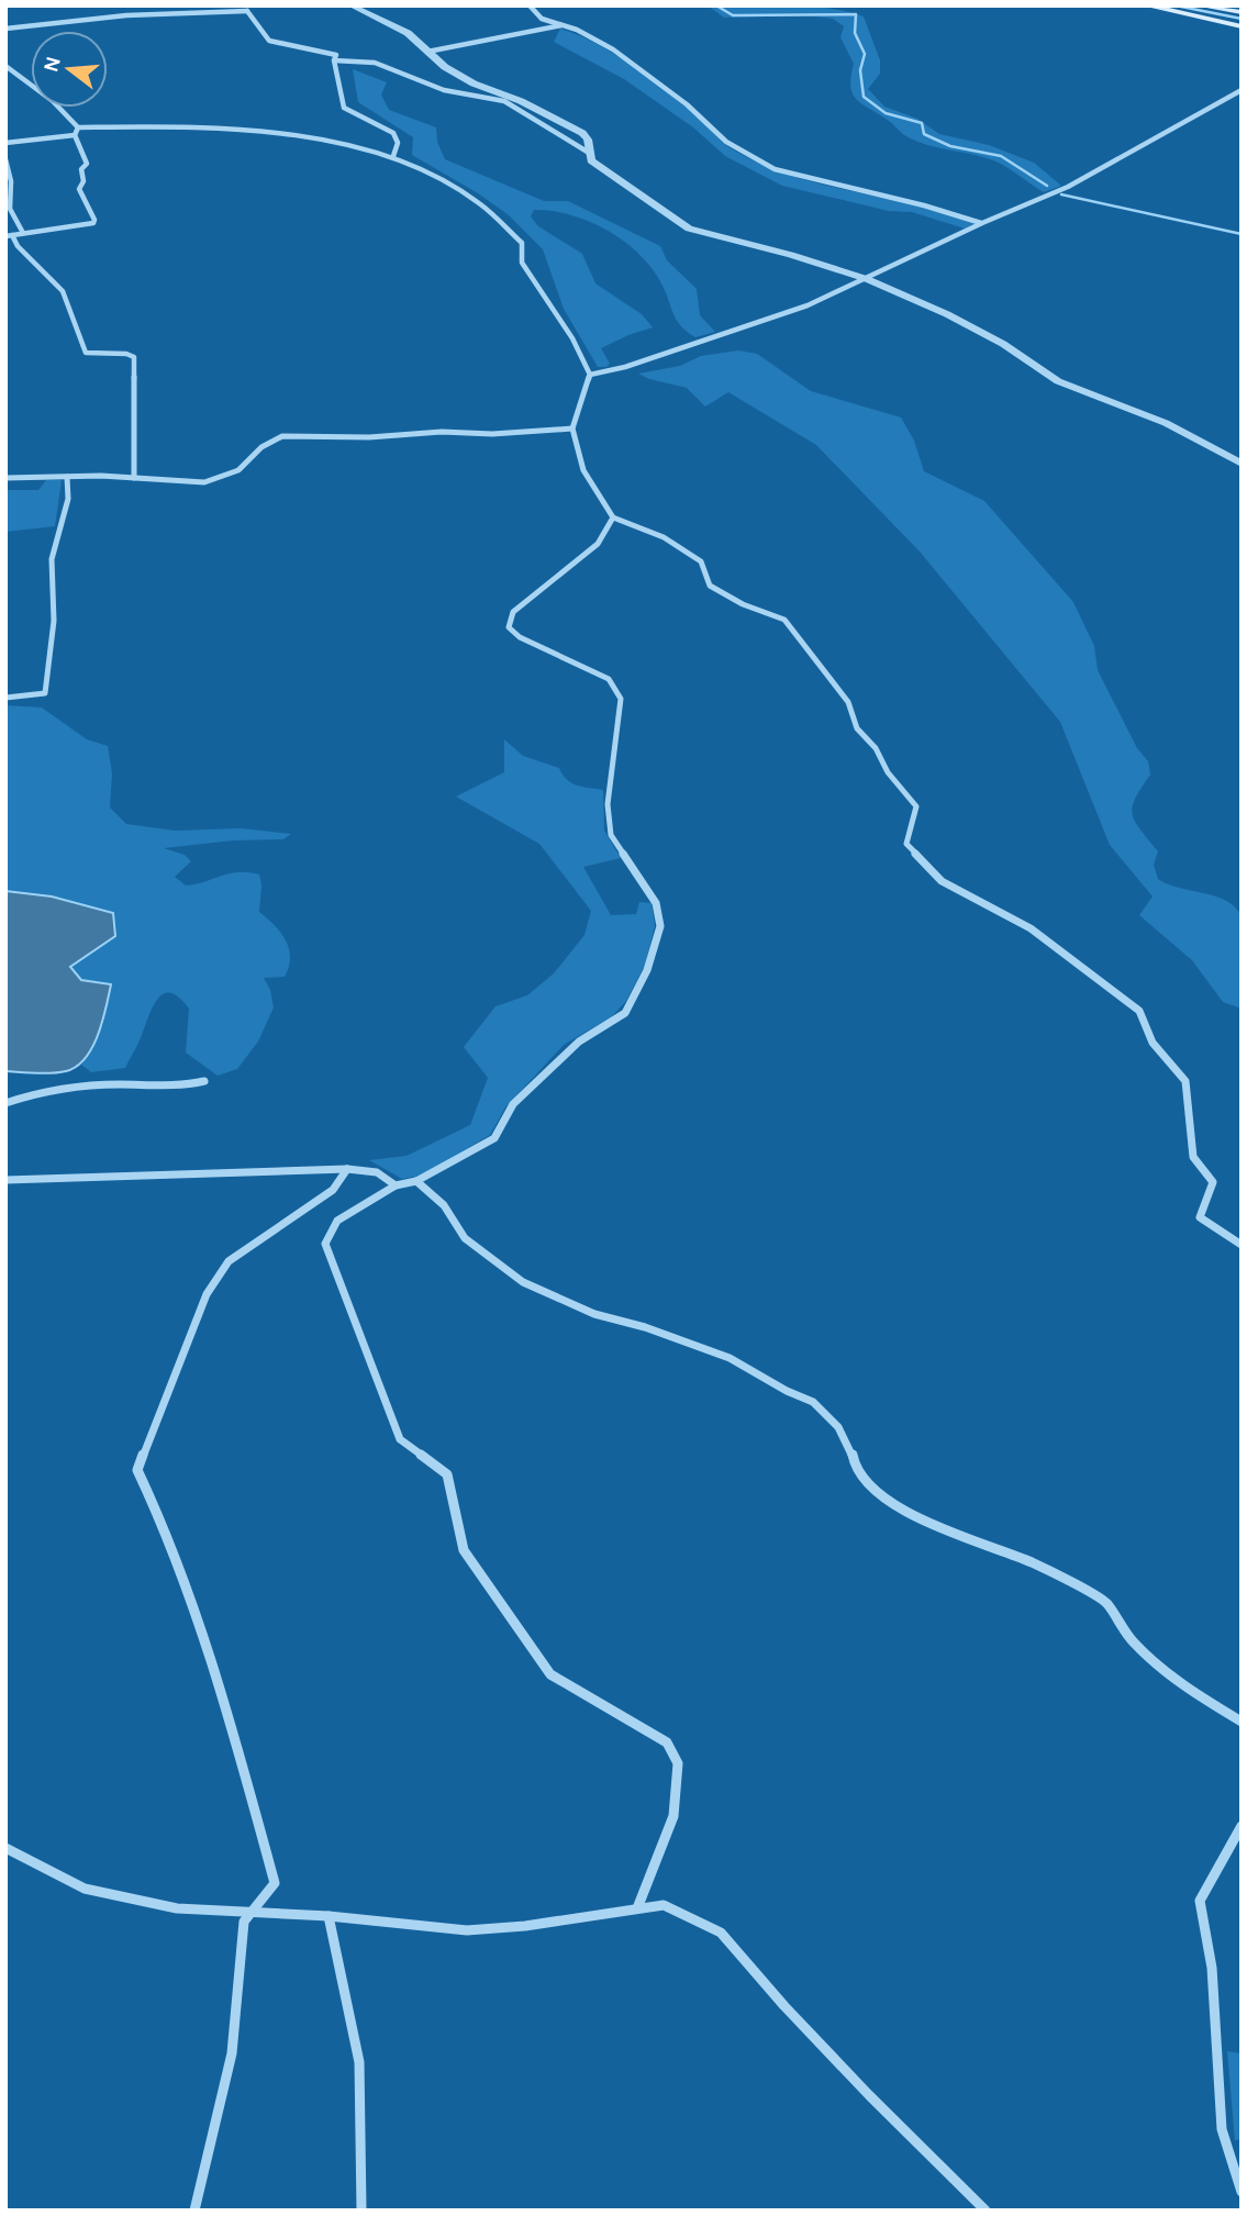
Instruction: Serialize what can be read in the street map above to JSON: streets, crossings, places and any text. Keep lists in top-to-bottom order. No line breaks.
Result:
{"north":"left"}
